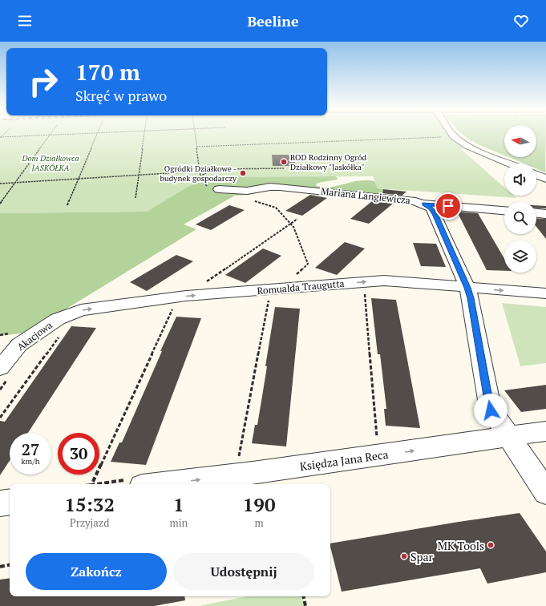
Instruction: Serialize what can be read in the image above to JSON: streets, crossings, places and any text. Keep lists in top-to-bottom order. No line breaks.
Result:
{"streets":{"street":["Mariana Langiewicza","Romualda Traugutta","Akacjowa","Księdza Jana Reca"]},"crossings":[["Mariana Langiewicza","Romualda Traugutta"],["Mariana Langiewicza","Księdza Jana Reca"],["Romualda Traugutta","Akacjowa"]],"one_way":["Romualda Traugutta","Księdza Jana Reca"],"parks":["Dom Działkowca JASKÓŁKA"],"places":["ROD Rodzinny Ogród Działkowy \"Jaskółka\"","Ogródki Działkowe - budynek gospodarczy","MK Tools","Spar"],"north":"left","page":{"header":"Beeline","turn":["170 m","Skręć w prawo"],"speed":"27 km/h","limit":"30","eta":["15:32","Przyjazd","1","min","190","m"],"buttons":["Zakończ","Udostępnij"]}}
